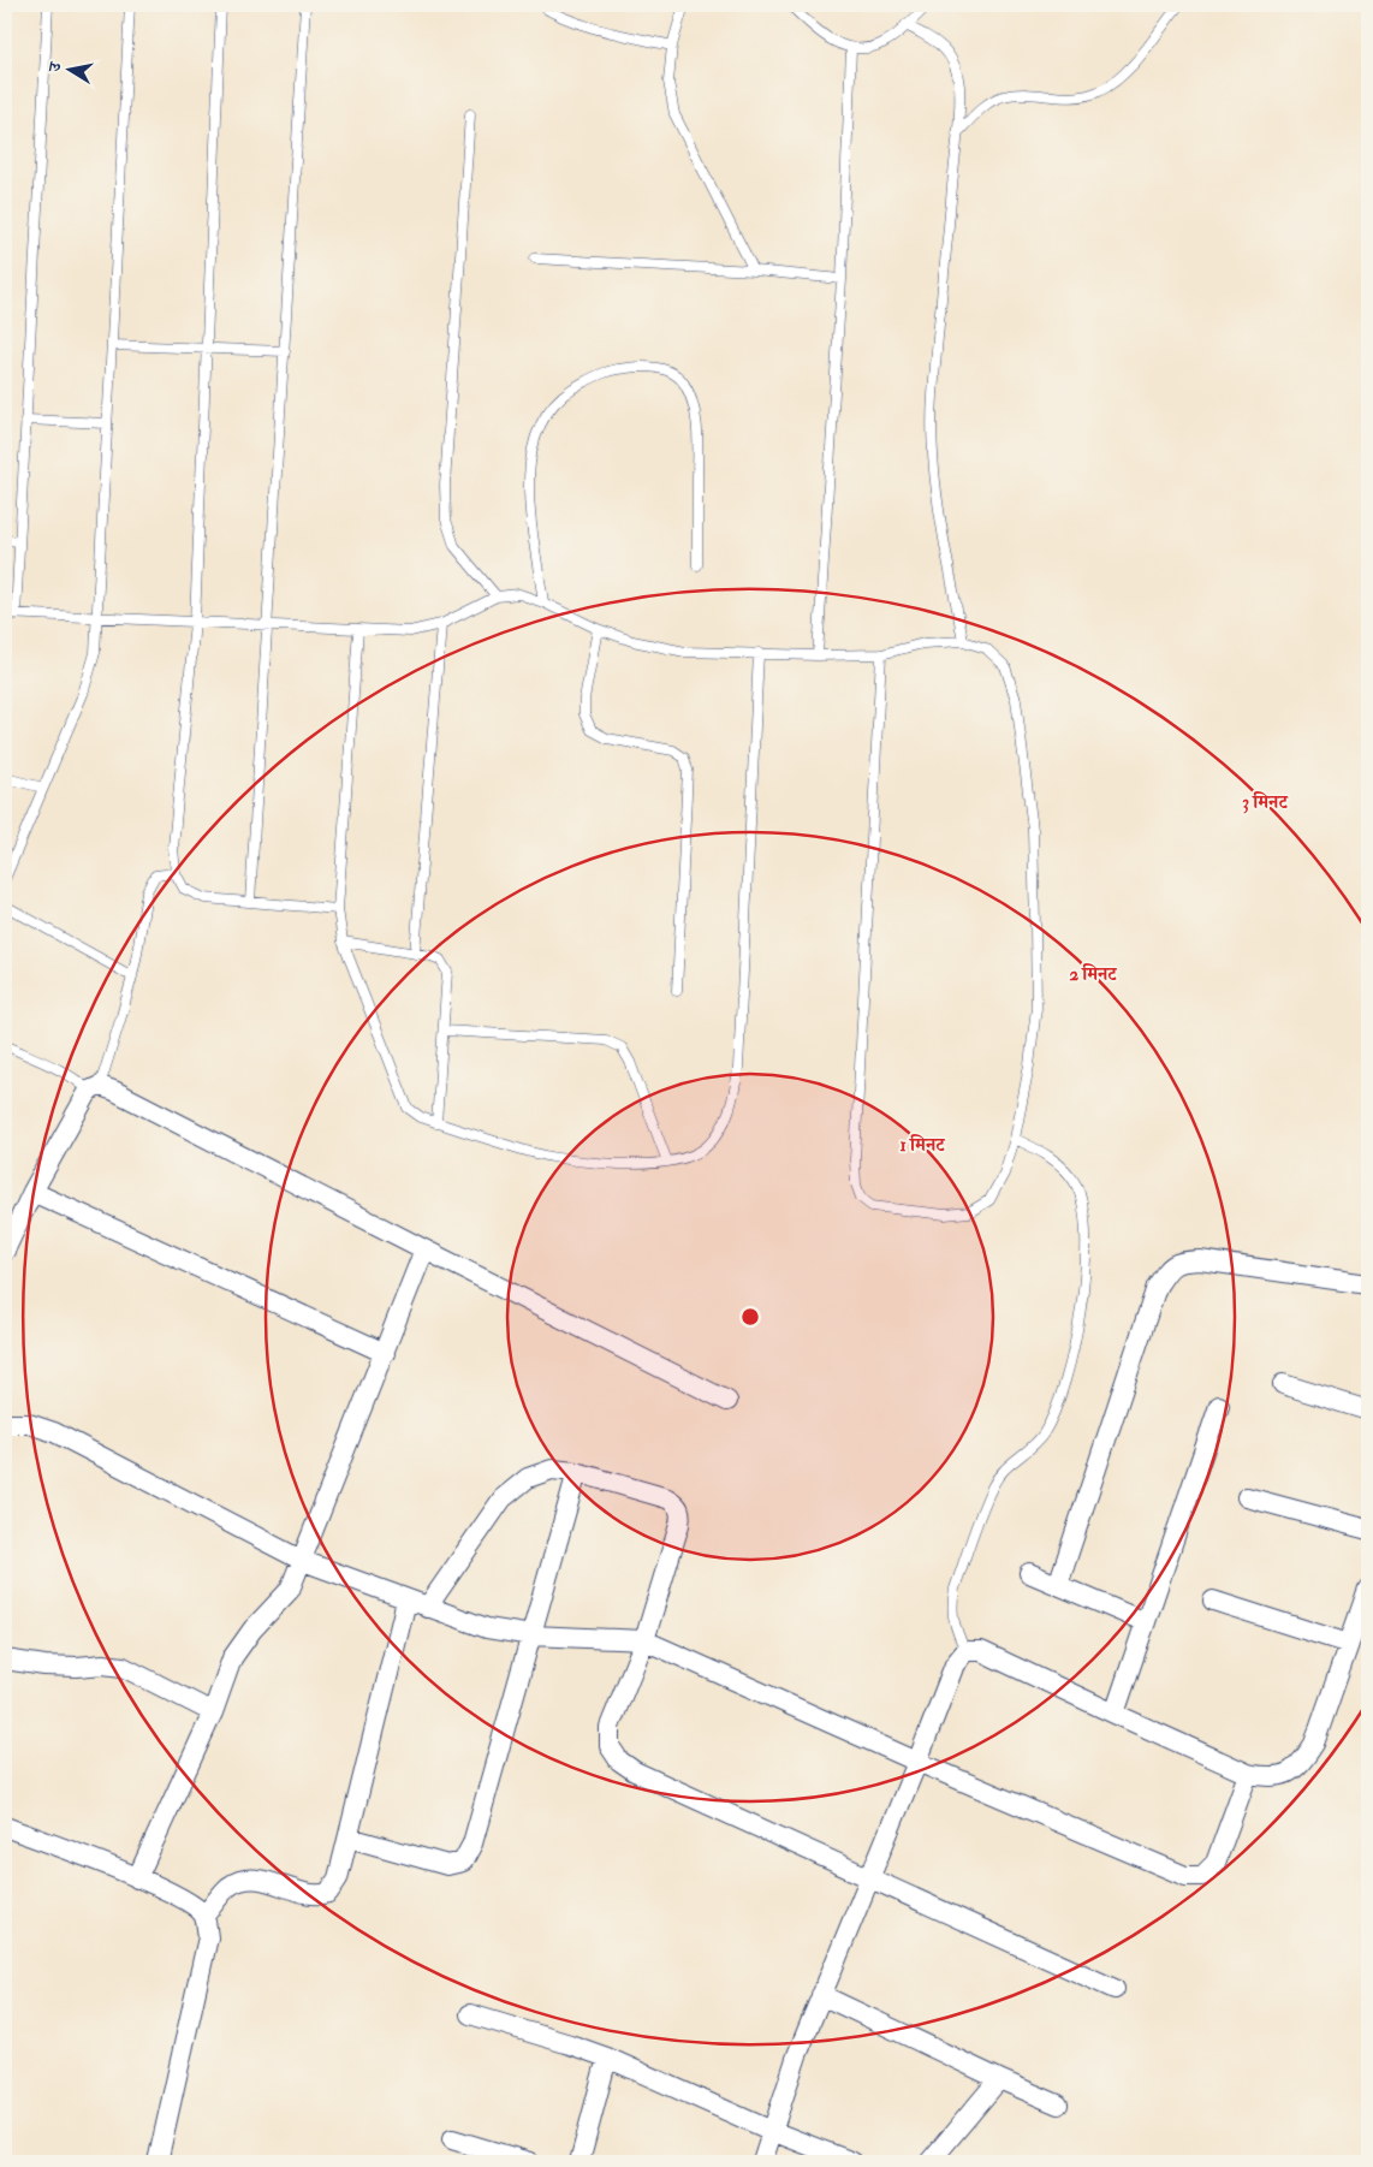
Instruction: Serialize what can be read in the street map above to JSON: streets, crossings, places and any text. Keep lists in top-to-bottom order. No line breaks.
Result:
{"north":"left","rings":["3 मिनट","2 मिनट","1 मिनट"]}
